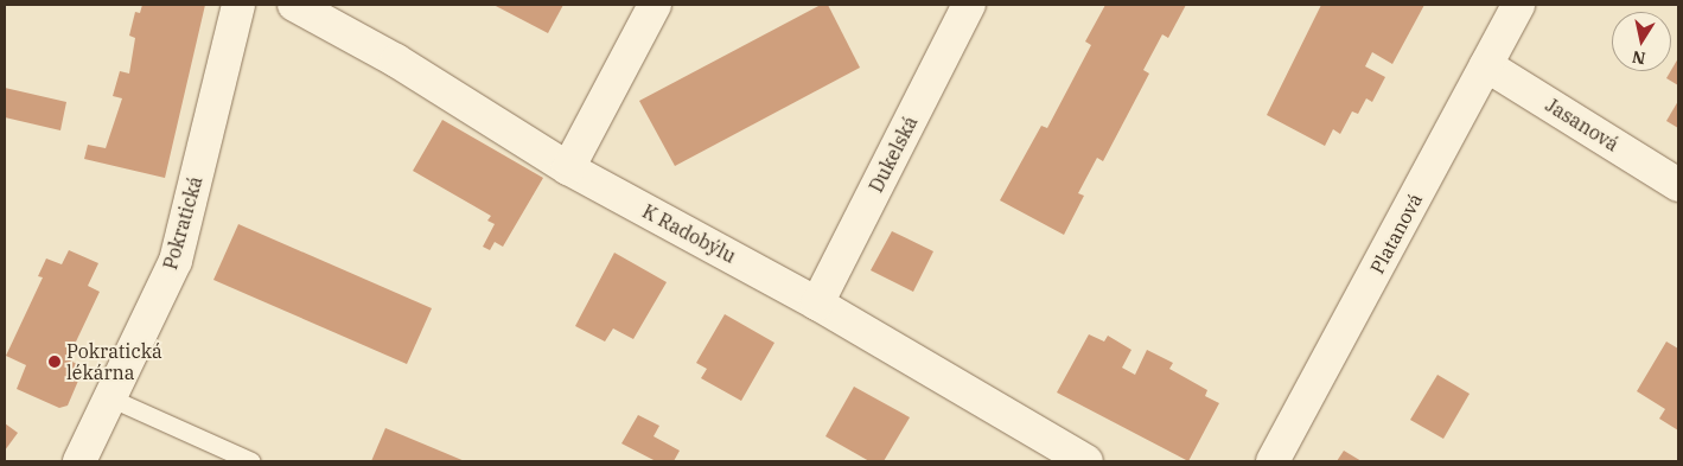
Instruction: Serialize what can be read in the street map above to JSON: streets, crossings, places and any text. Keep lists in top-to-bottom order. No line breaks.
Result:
{"streets":{"street":["Jasanová","Dukelská","Pokratická","K Radobýlu","Platanová"]},"crossings":[["Jasanová","Platanová"],["Dukelská","K Radobýlu"]],"places":["Pokratická lékárna"],"north":"bottom"}
